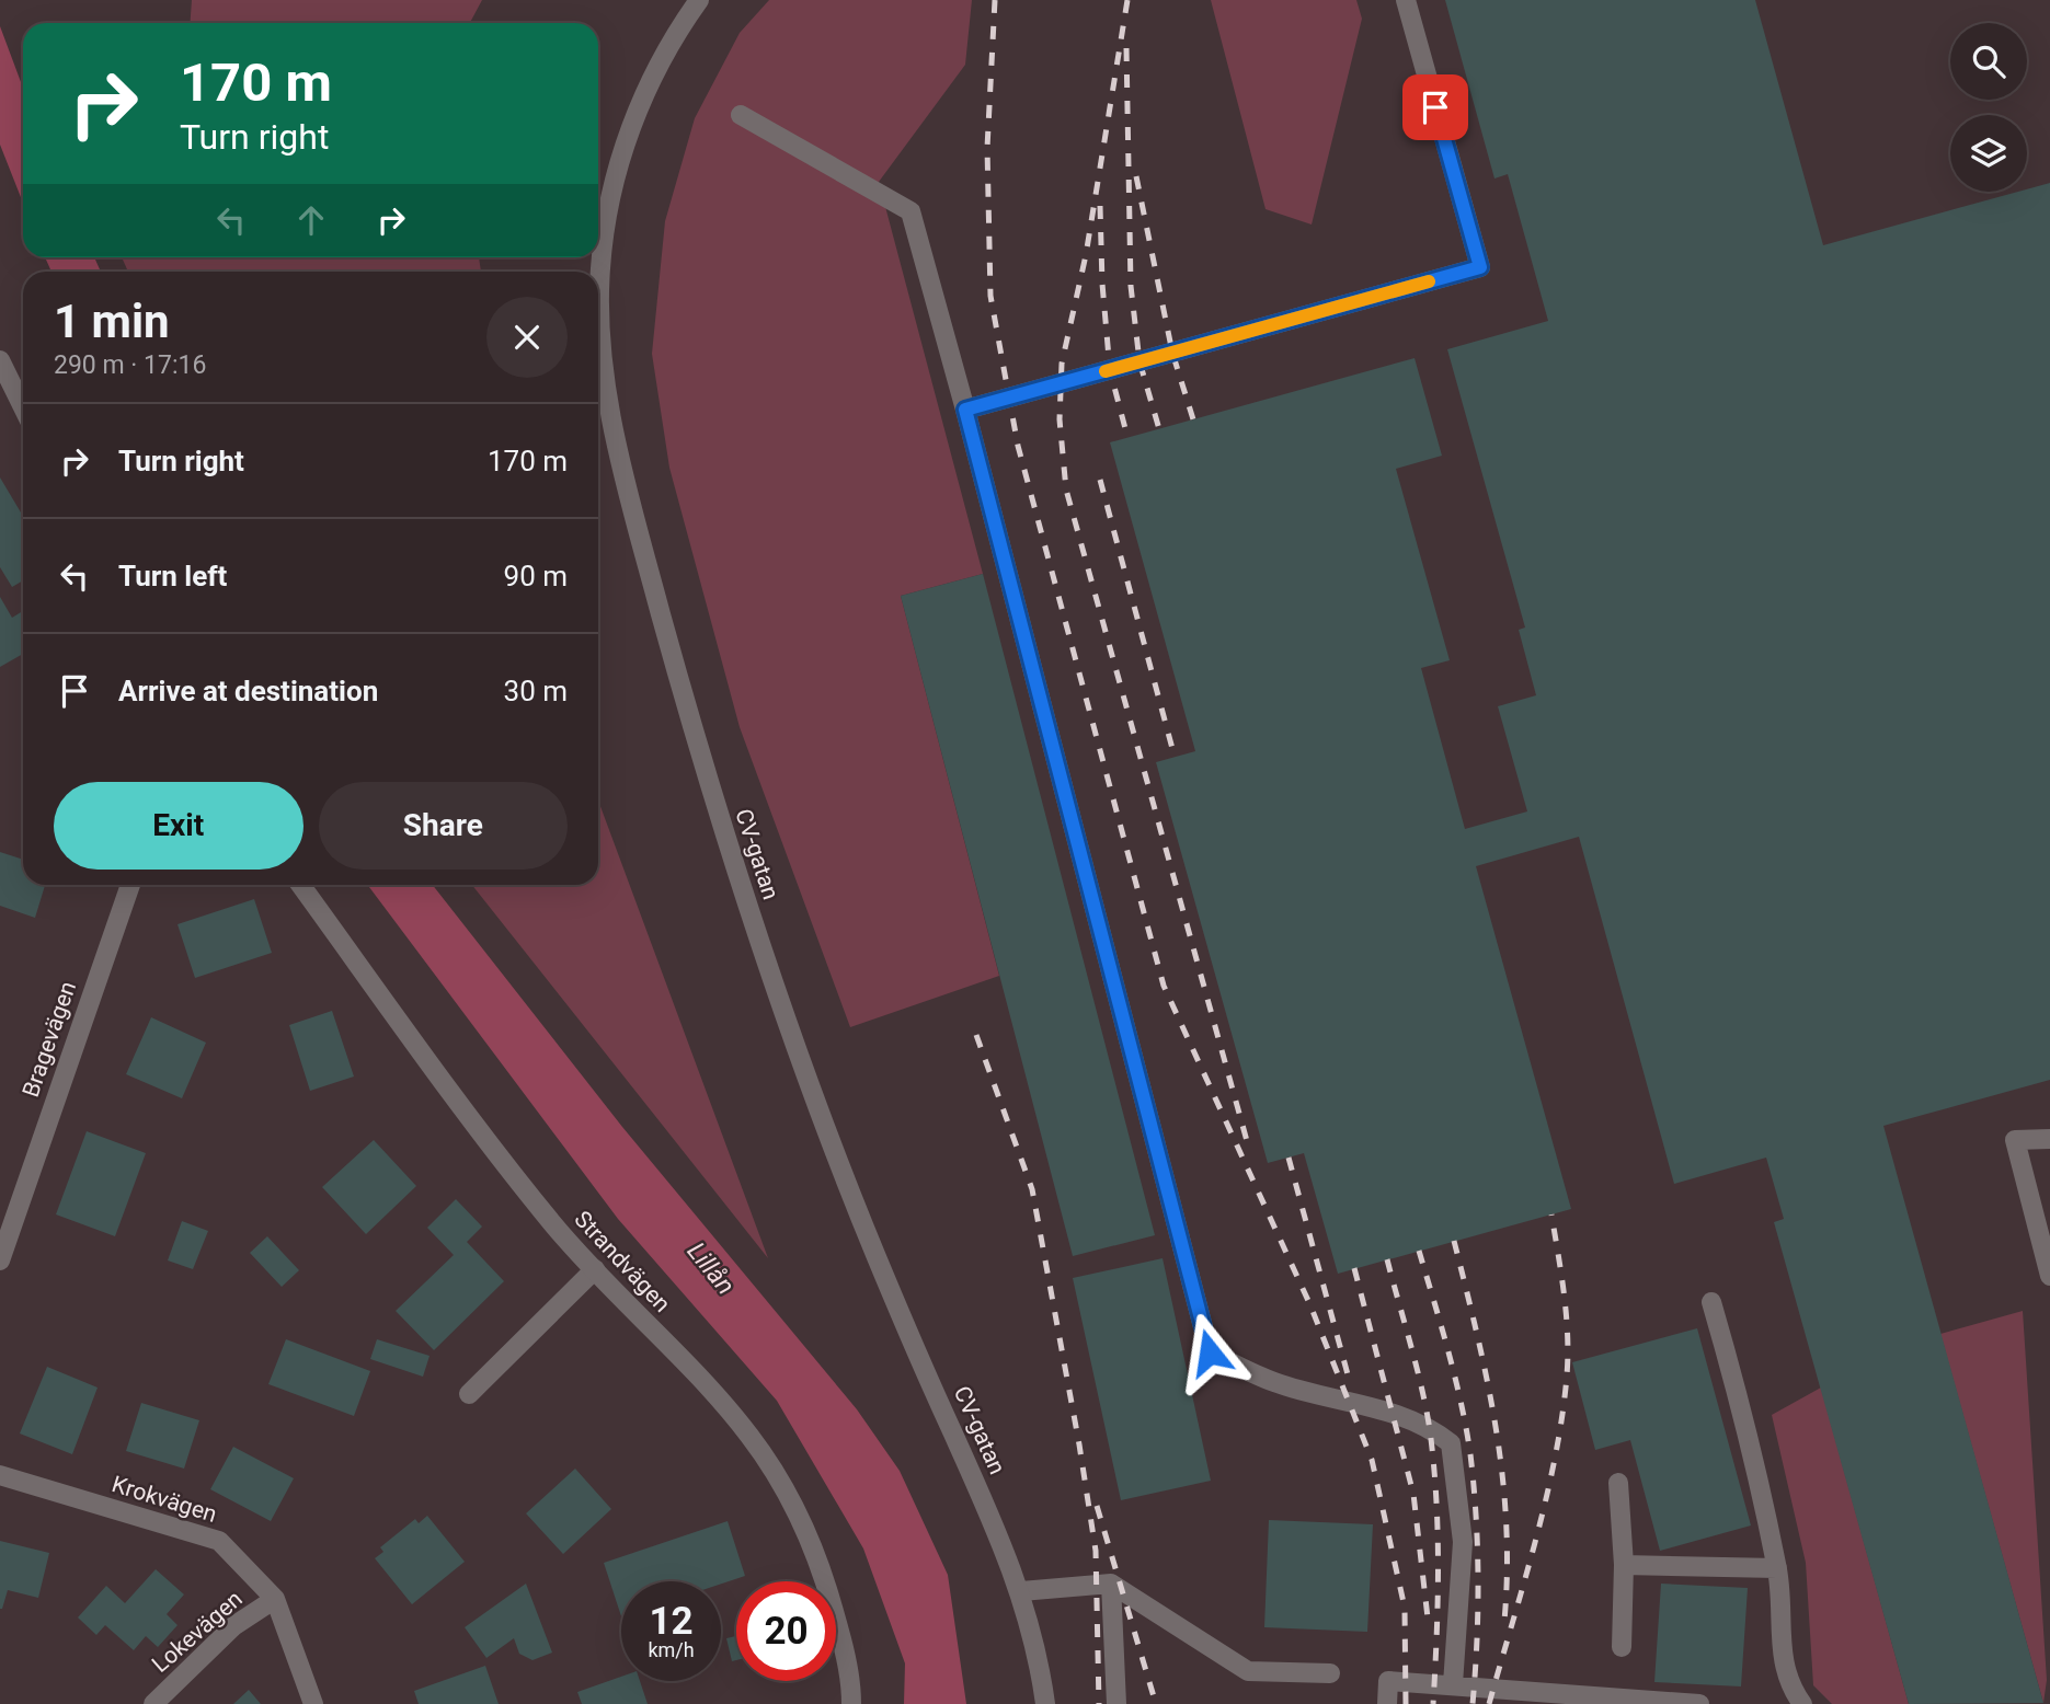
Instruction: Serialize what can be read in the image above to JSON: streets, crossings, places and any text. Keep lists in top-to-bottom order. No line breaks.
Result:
{"streets":{"street":["CV-gatan","Bragevägen","Strandvägen","Krokvägen","Lokevägen"]},"crossings":[["Krokvägen","Lokevägen"]],"water":["Lillån"],"page":{"turn":["170 m","Turn right"],"heading":["1 min","290 m · 17:16"],"list":[{"name":"Turn right","value":"170 m"},{"name":"Turn left","value":"90 m"},{"name":"Arrive at destination","value":"30 m"}],"buttons":["Exit","Share"],"speed":"12 km/h","limit":"20"}}
